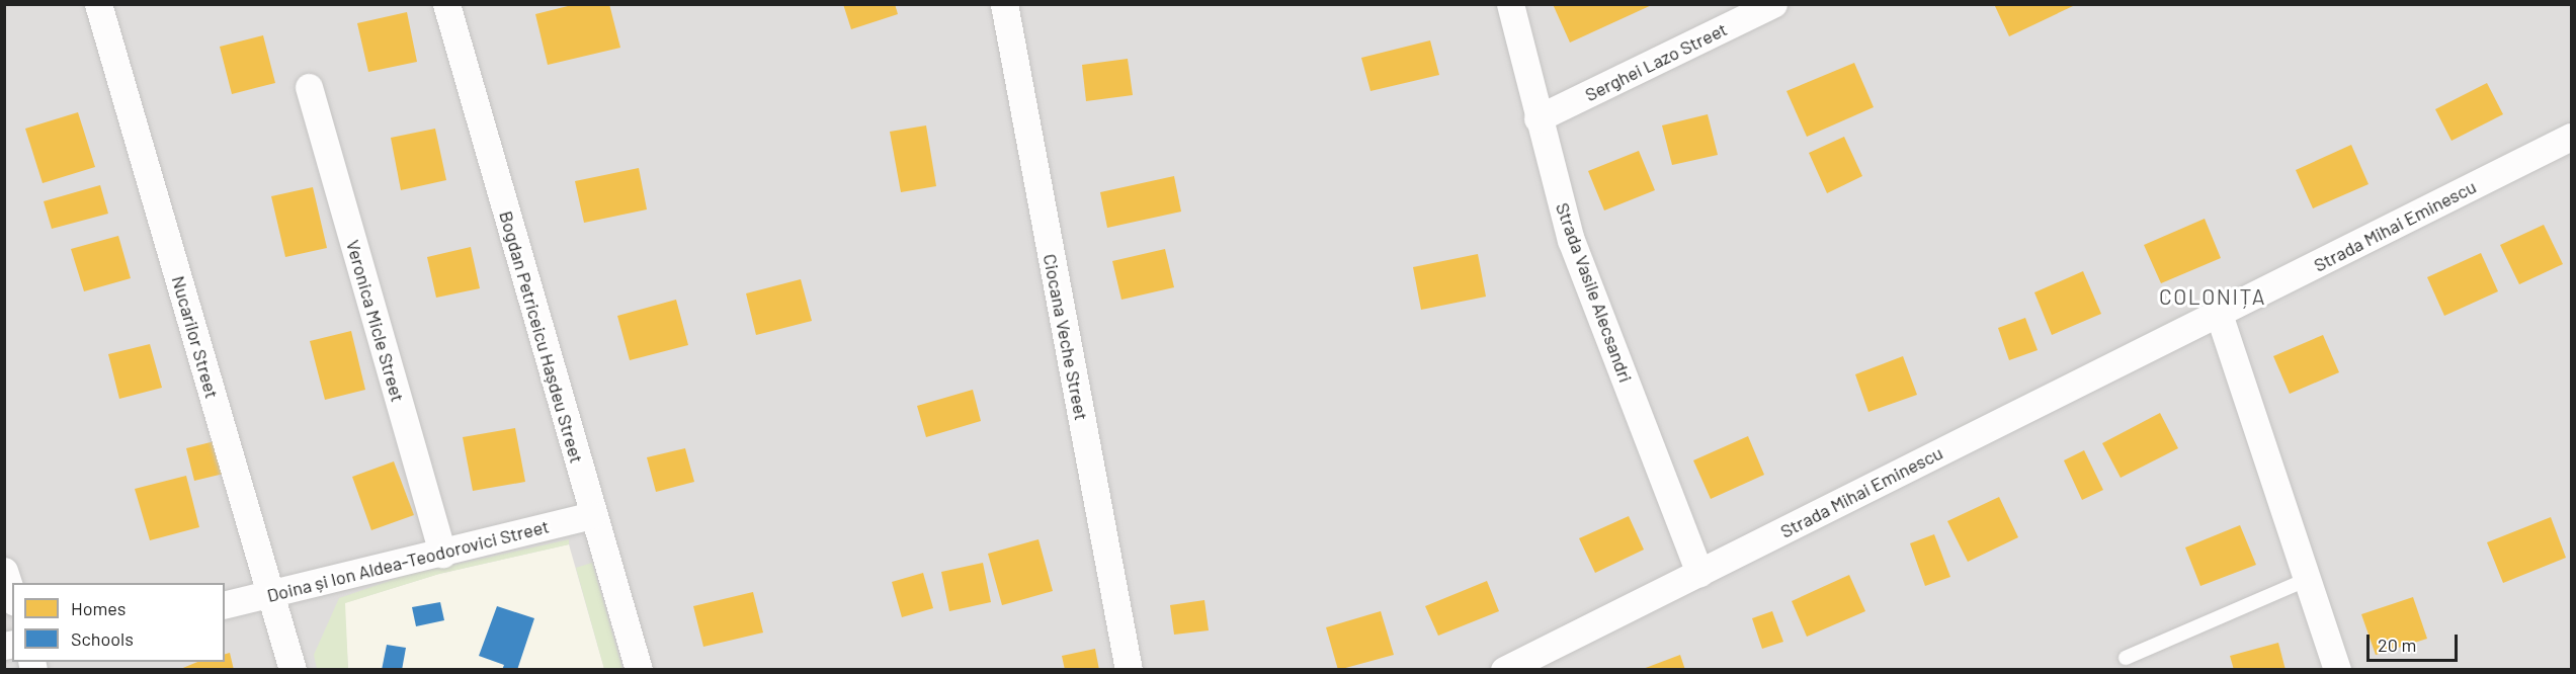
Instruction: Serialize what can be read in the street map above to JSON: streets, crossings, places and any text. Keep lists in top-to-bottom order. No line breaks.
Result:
{"streets":{"street":["Serghei Lazo Street","Strada Mihai Eminescu","Strada Vasile Alecsandri","Veronica Micle Street","Nucarilor Street","Bogdan Petriceicu Hașdeu Street","Ciocana Veche Street","Doina și Ion Aldea-Teodorovici Street"]},"crossings":[["Serghei Lazo Street","Strada Vasile Alecsandri"],["Strada Mihai Eminescu","Strada Vasile Alecsandri"],["Veronica Micle Street","Doina și Ion Aldea-Teodorovici Street"],["Nucarilor Street","Doina și Ion Aldea-Teodorovici Street"],["Bogdan Petriceicu Hașdeu Street","Doina și Ion Aldea-Teodorovici Street"]],"districts":["COLONIȚA"],"legend":["Homes","Schools"],"scale_bar":"20 m"}
